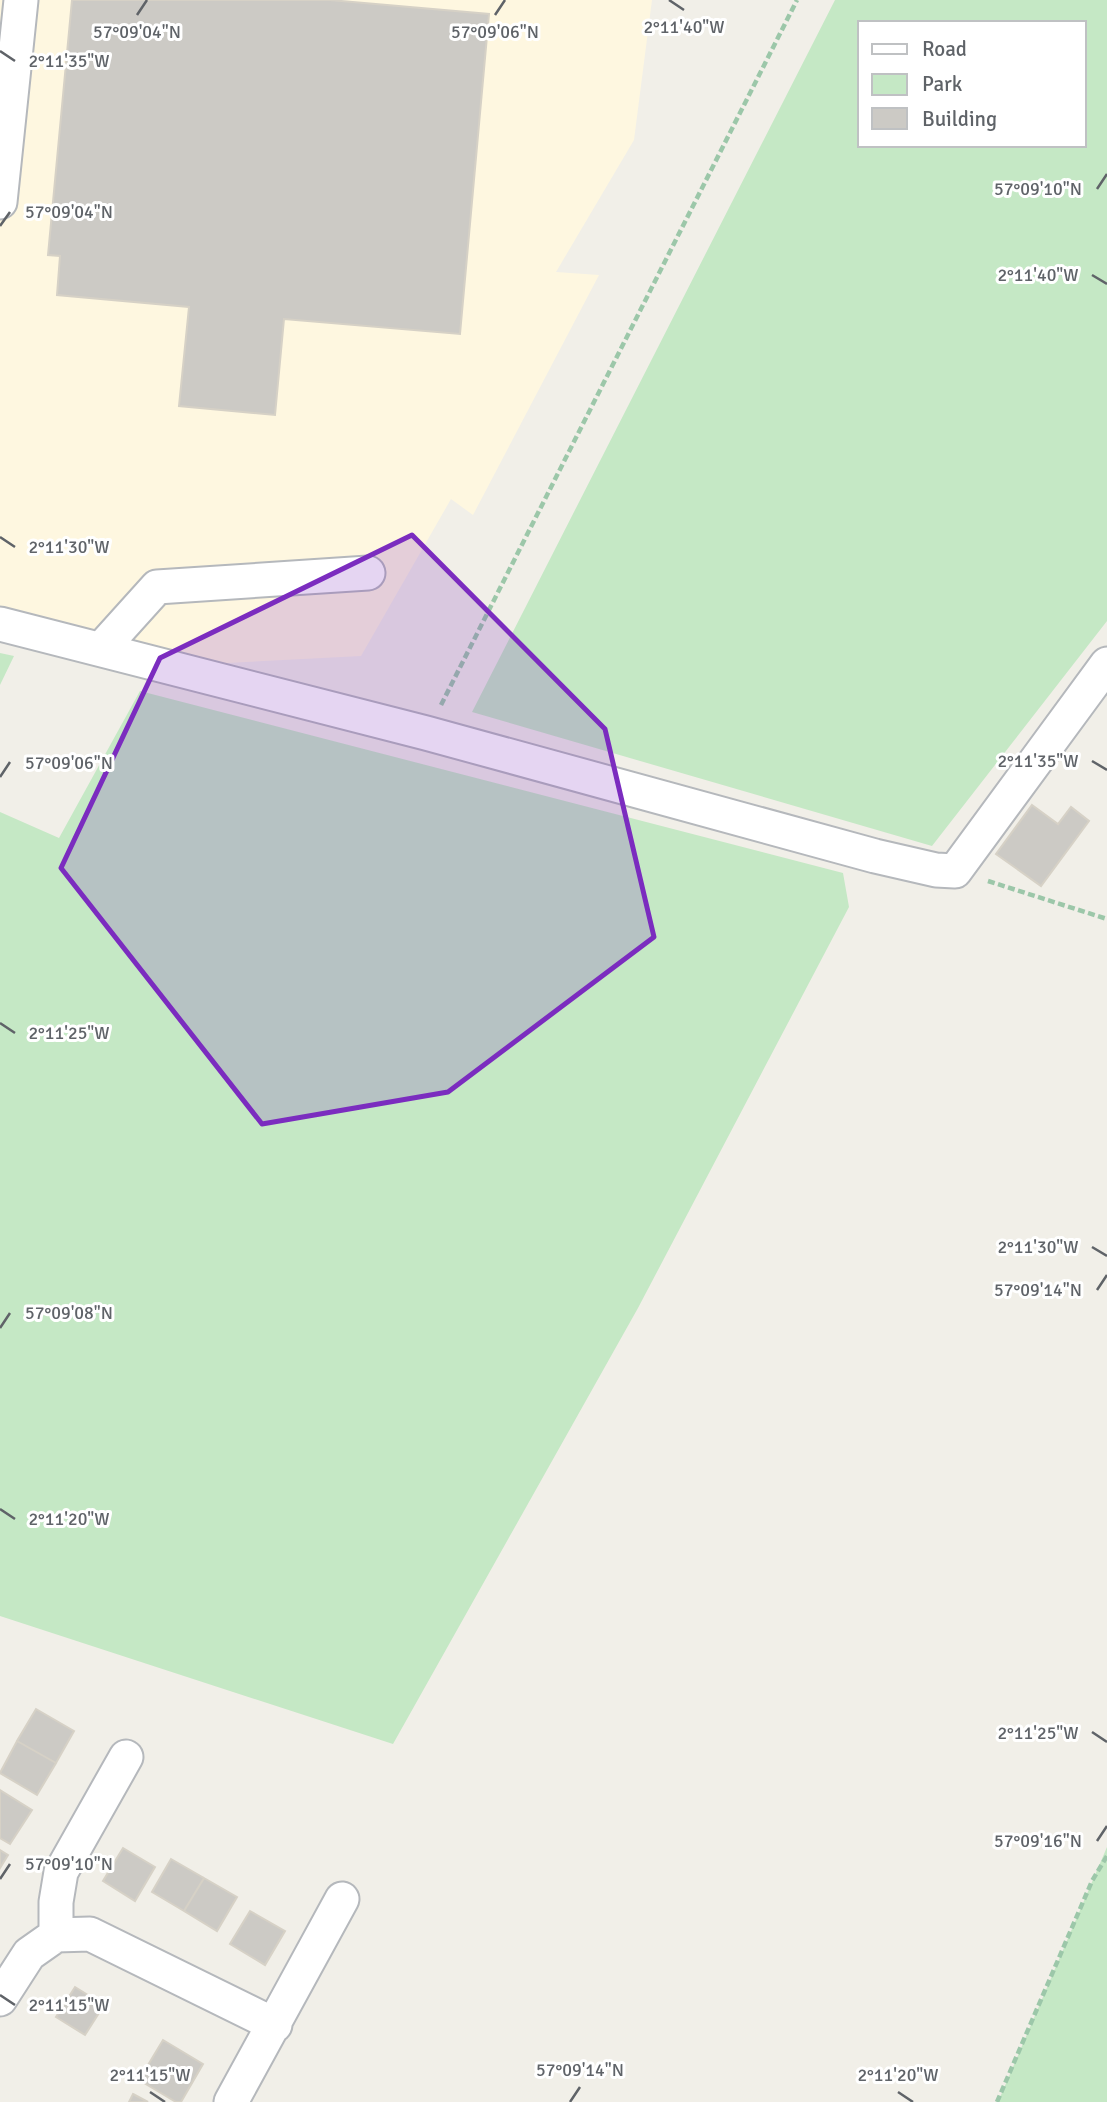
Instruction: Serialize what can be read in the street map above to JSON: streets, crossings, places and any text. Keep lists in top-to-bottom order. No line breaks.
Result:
{"legend":["Road","Park","Building"],"coordinates":["2°11'40\"W","57°09'06\"N","57°09'04\"N","2°11'35\"W","57°09'10\"N","2°11'30\"W","2°11'25\"W","57°09'14\"N","57°09'08\"N","2°11'20\"W","57°09'16\"N","2°11'15\"W"]}
